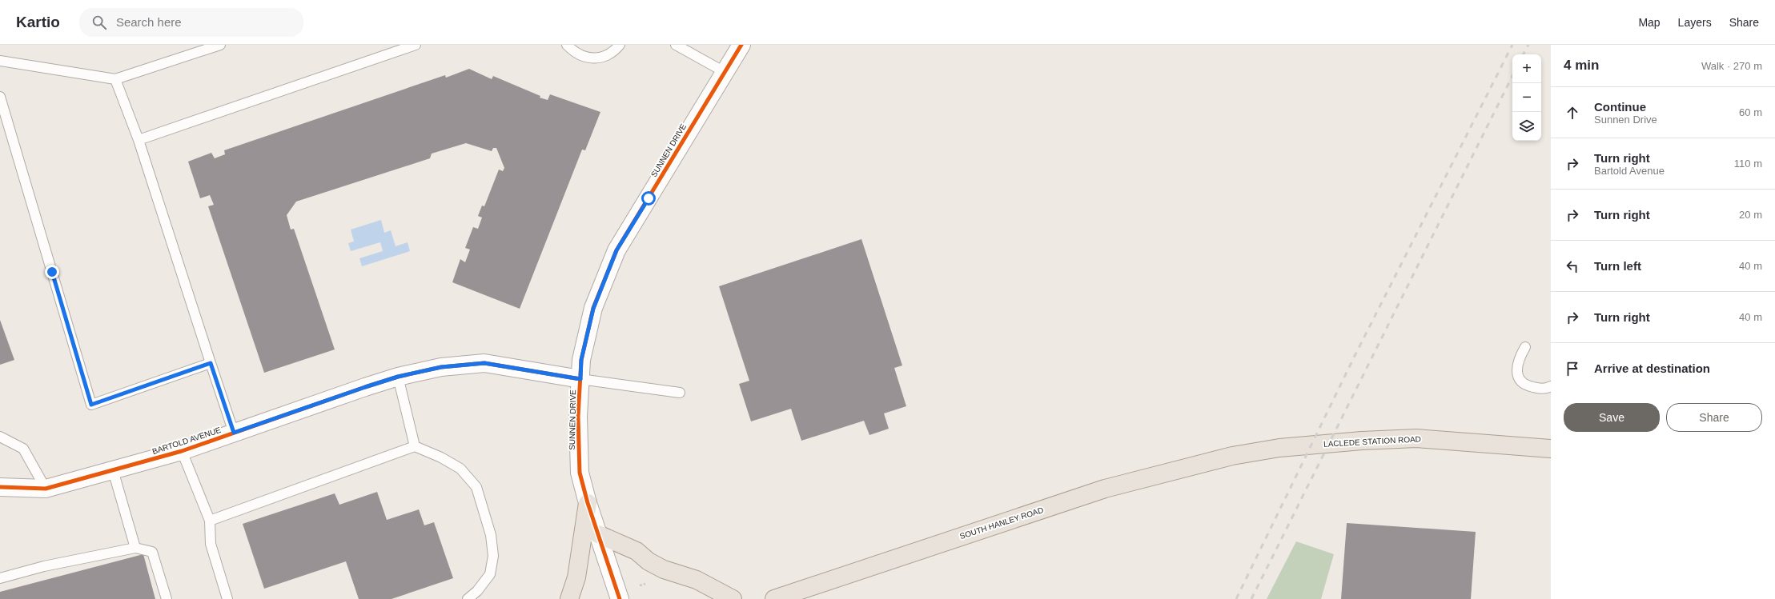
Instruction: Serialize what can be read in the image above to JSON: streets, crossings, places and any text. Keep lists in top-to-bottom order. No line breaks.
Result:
{"streets":{"main road":["LACLEDE STATION ROAD","SOUTH HANLEY ROAD"],"street":["SUNNEN DRIVE","BARTOLD AVENUE"]},"crossings":[["SUNNEN DRIVE","BARTOLD AVENUE"],["LACLEDE STATION ROAD","SOUTH HANLEY ROAD"]],"page":{"header":"Kartio","search":"Search here","nav":["Map","Layers","Share"],"heading":["4 min","Walk · 270 m"],"map_buttons":["+","−"],"list":[["Continue","Sunnen Drive","60 m"],["Turn right","Bartold Avenue","110 m"],["Turn right","20 m"],["Turn left","40 m"],["Turn right","40 m"],"Arrive at destination"],"buttons":["Save","Share"]}}
